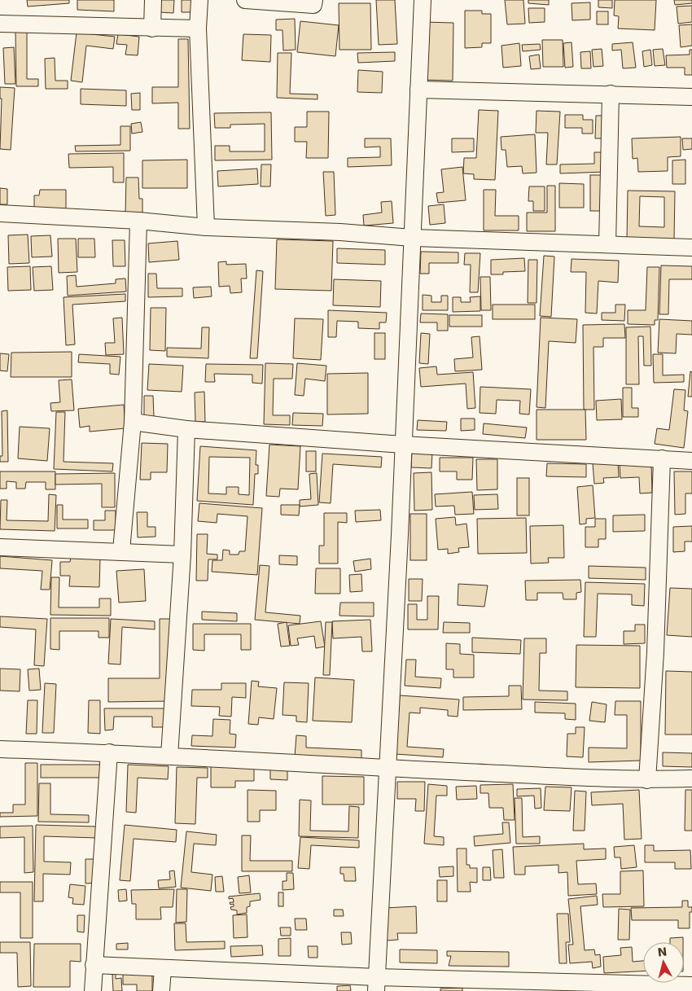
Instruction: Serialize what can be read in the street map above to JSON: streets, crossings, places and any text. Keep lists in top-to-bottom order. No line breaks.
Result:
{"north":"top"}
